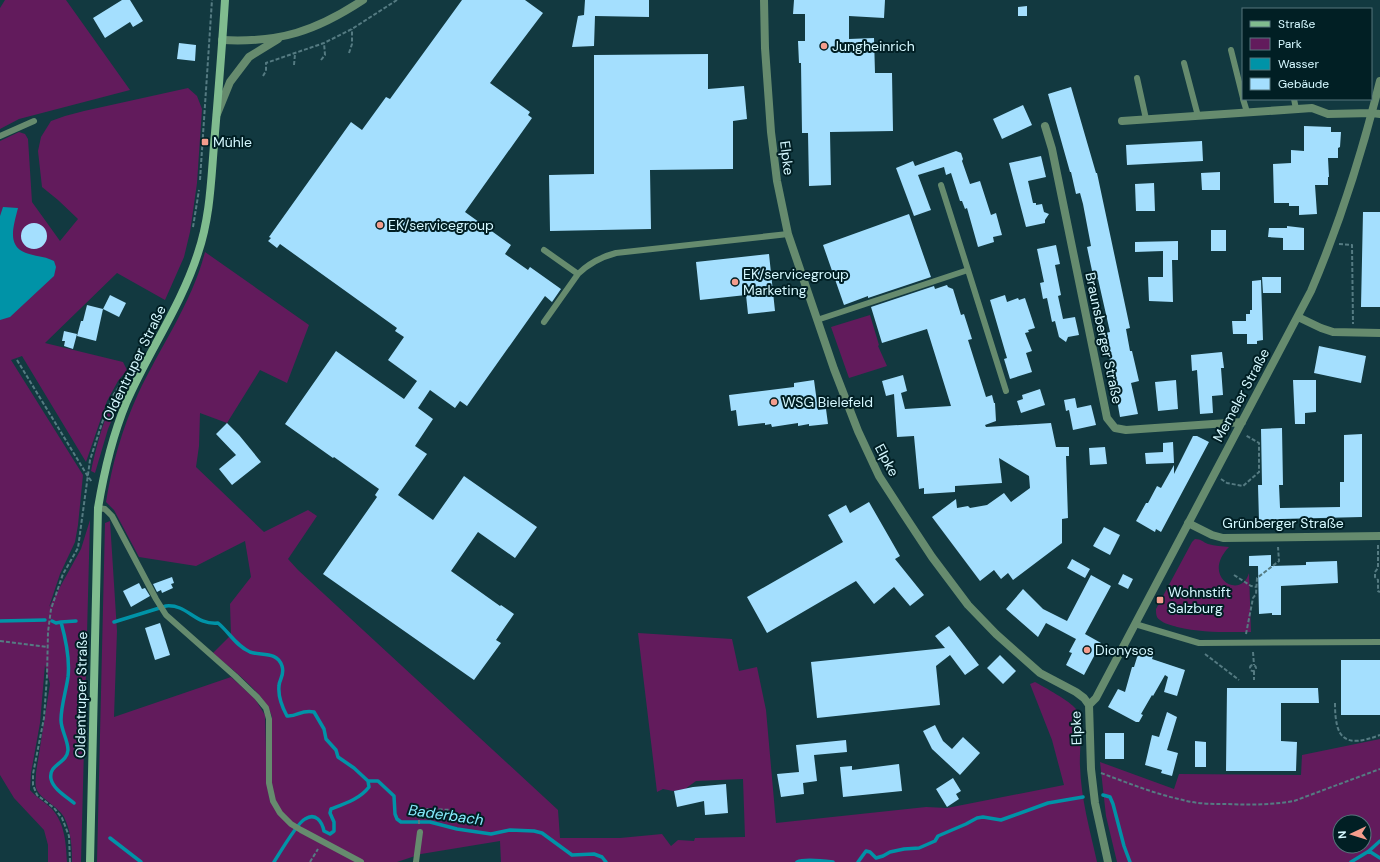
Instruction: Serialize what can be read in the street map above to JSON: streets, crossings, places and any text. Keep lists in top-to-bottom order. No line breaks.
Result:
{"streets":{"street":["Elpke","Braunsberger Straße","Oldentruper Straße","Memeler Straße","Grünberger Straße"]},"crossings":[["Elpke","Memeler Straße"],["Braunsberger Straße","Memeler Straße"],["Memeler Straße","Grünberger Straße"]],"water":["Baderbach"],"places":{"other":["Jungheinrich","EK/servicegroup","EK/servicegroup Marketing","WSG Bielefeld","Dionysos"],"transit":["Mühle","Wohnstift Salzburg"]},"legend":["Straße","Park","Wasser","Gebäude"],"north":"left"}
